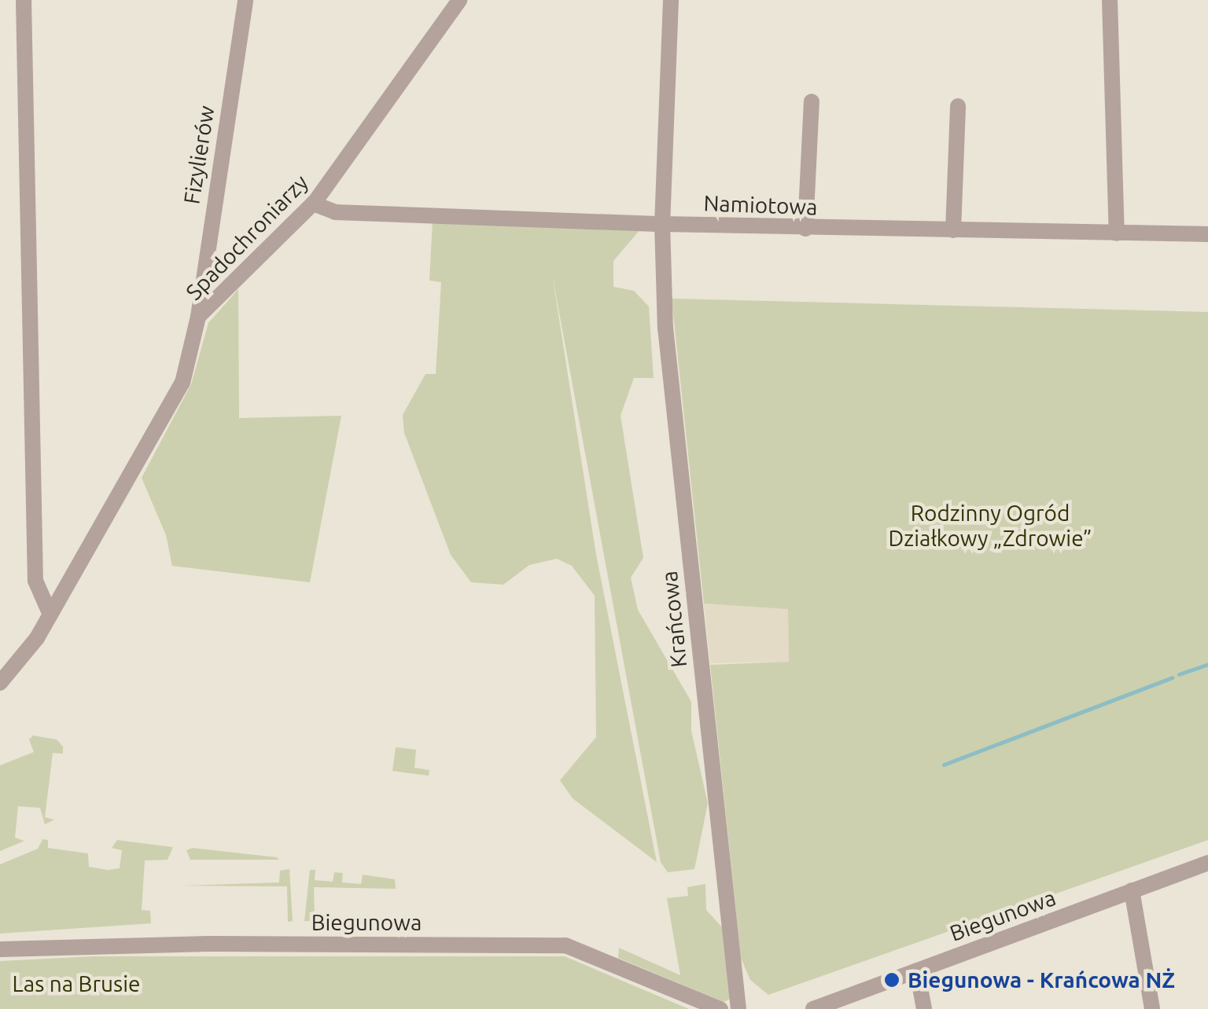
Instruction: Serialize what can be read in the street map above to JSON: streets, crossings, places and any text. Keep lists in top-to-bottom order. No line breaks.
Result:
{"streets":{"street":["Fizylierów","Namiotowa","Spadochroniarzy","Krańcowa","Biegunowa"]},"crossings":[["Fizylierów","Spadochroniarzy"],["Namiotowa","Spadochroniarzy"],["Namiotowa","Krańcowa"]],"parks":["Rodzinny Ogród Działkowy „Zdrowie”","Las na Brusie"],"places":["Biegunowa - Krańcowa NŻ"]}
